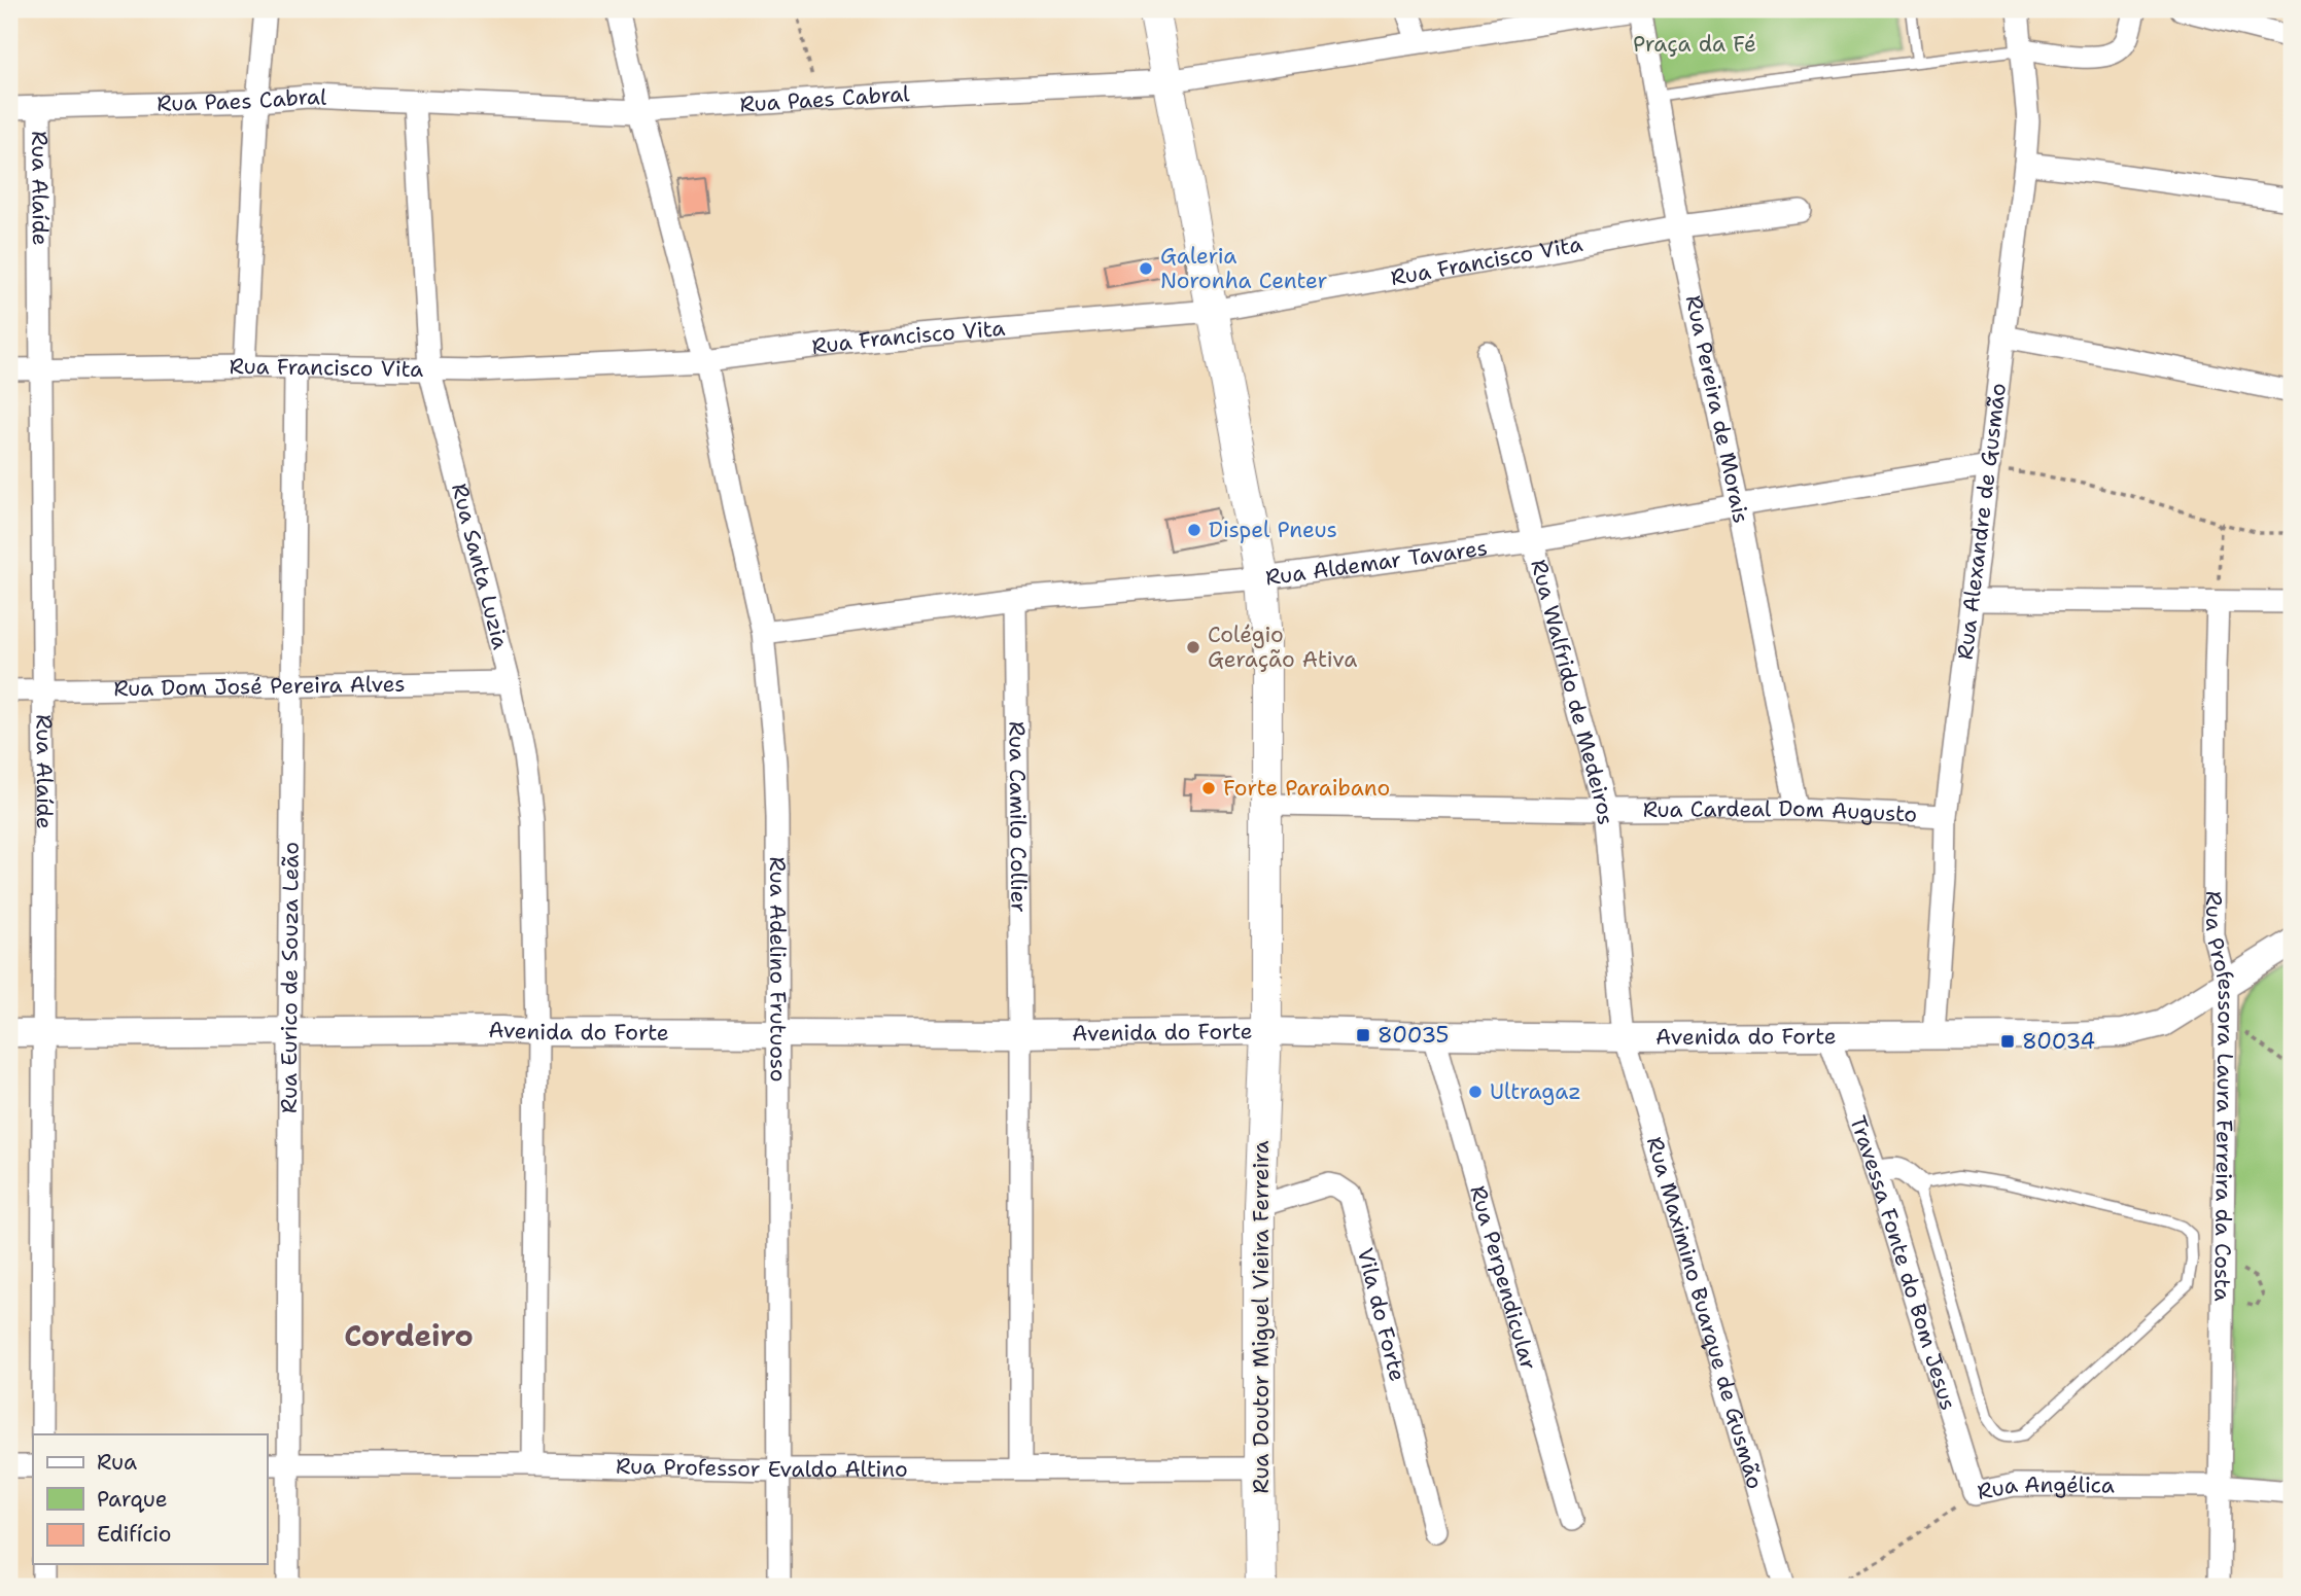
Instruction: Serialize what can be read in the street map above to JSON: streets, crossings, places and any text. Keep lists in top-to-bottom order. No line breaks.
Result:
{"streets":{"main road":["Rua Doutor Miguel Vieira Ferreira"],"street":["Rua Paes Cabral","Rua Alaíde","Rua Francisco Vita","Rua Pereira de Morais","Rua Alexandre de Gusmão","Rua Aldemar Tavares","Rua Santa Luzia","Rua Dom José Pereira Alves","Rua Walfrido de Medeiros","Rua Cardeal Dom Augusto","Rua Camilo Collier","Rua Adelino Frutuoso","Rua Eurico de Souza Leão","Avenida do Forte","Rua Professora Laura Ferreira da Costa","Travessa Fonte do Bom Jesus","Rua Perpendicular","Rua Maximino Buarque de Gusmão","Vila do Forte","Rua Professor Evaldo Altino","Rua Angélica"]},"crossings":[["Rua Paes Cabral","Rua Alaíde"],["Rua Paes Cabral","Rua Pereira de Morais"],["Rua Paes Cabral","Rua Santa Luzia"],["Rua Paes Cabral","Rua Adelino Frutuoso"],["Rua Paes Cabral","Rua Doutor Miguel Vieira Ferreira"],["Rua Alaíde","Rua Francisco Vita"],["Rua Alaíde","Rua Dom José Pereira Alves"],["Rua Alaíde","Avenida do Forte"],["Rua Francisco Vita","Rua Pereira de Morais"],["Rua Francisco Vita","Rua Santa Luzia"],["Rua Francisco Vita","Rua Adelino Frutuoso"],["Rua Francisco Vita","Rua Eurico de Souza Leão"],["Rua Francisco Vita","Rua Doutor Miguel Vieira Ferreira"],["Rua Pereira de Morais","Rua Aldemar Tavares"],["Rua Pereira de Morais","Rua Cardeal Dom Augusto"],["Rua Alexandre de Gusmão","Rua Aldemar Tavares"],["Rua Alexandre de Gusmão","Rua Cardeal Dom Augusto"],["Rua Alexandre de Gusmão","Avenida do Forte"],["Rua Aldemar Tavares","Rua Walfrido de Medeiros"],["Rua Aldemar Tavares","Rua Camilo Collier"],["Rua Aldemar Tavares","Rua Adelino Frutuoso"],["Rua Aldemar Tavares","Rua Doutor Miguel Vieira Ferreira"],["Rua Santa Luzia","Rua Dom José Pereira Alves"],["Rua Santa Luzia","Avenida do Forte"],["Rua Santa Luzia","Rua Professor Evaldo Altino"],["Rua Dom José Pereira Alves","Rua Eurico de Souza Leão"],["Rua Walfrido de Medeiros","Rua Cardeal Dom Augusto"],["Rua Walfrido de Medeiros","Avenida do Forte"],["Rua Walfrido de Medeiros","Rua Maximino Buarque de Gusmão"],["Rua Cardeal Dom Augusto","Rua Doutor Miguel Vieira Ferreira"],["Rua Camilo Collier","Avenida do Forte"],["Rua Camilo Collier","Rua Professor Evaldo Altino"],["Rua Adelino Frutuoso","Avenida do Forte"],["Rua Adelino Frutuoso","Rua Professor Evaldo Altino"],["Rua Eurico de Souza Leão","Avenida do Forte"],["Rua Eurico de Souza Leão","Rua Professor Evaldo Altino"],["Avenida do Forte","Rua Professora Laura Ferreira da Costa"],["Avenida do Forte","Travessa Fonte do Bom Jesus"],["Avenida do Forte","Rua Perpendicular"],["Avenida do Forte","Rua Maximino Buarque de Gusmão"],["Avenida do Forte","Rua Doutor Miguel Vieira Ferreira"],["Rua Professora Laura Ferreira da Costa","Rua Angélica"],["Travessa Fonte do Bom Jesus","Rua Angélica"],["Vila do Forte","Rua Doutor Miguel Vieira Ferreira"],["Rua Doutor Miguel Vieira Ferreira","Rua Professor Evaldo Altino"]],"districts":["Cordeiro"],"parks":["Praça da Fé"],"places":{"other":["Galeria Noronha Center","Dispel Pneus","Colégio Geração Ativa","Forte Paraibano","Ultragaz"],"transit":["80035","80034"]},"legend":["Rua","Parque","Edifício"]}
